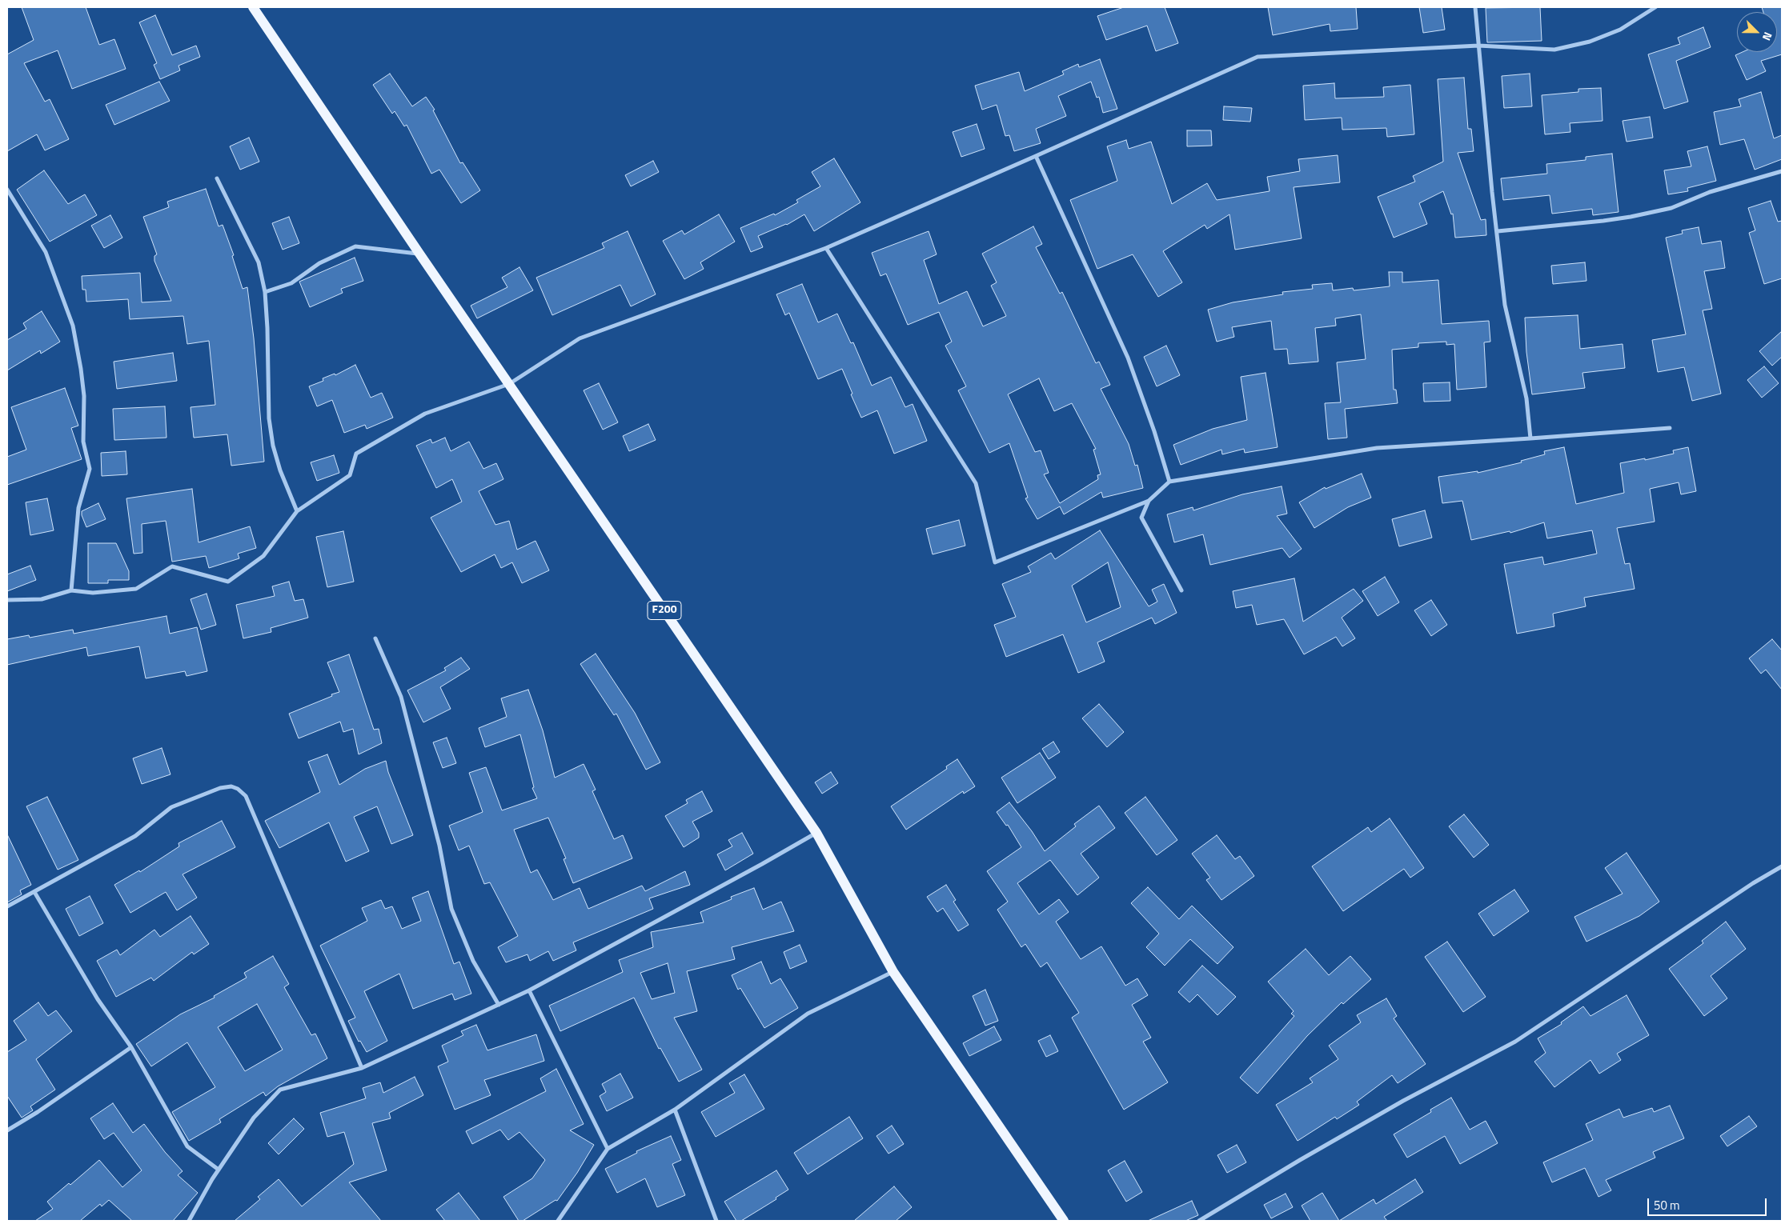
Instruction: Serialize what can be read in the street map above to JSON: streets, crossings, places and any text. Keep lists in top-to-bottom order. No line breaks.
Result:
{"streets":{"main road":["F200"]},"scale_bar":"50 m","north":"bottom right"}
